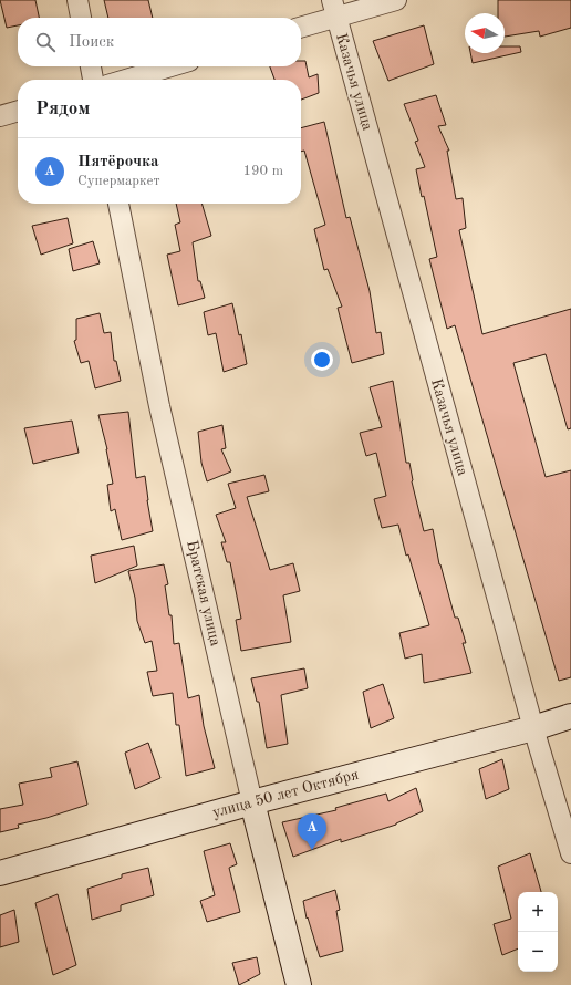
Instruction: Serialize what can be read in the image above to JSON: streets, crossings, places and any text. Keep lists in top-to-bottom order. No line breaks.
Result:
{"streets":{"main road":["Братская улица","улица 50 лет Октября"],"street":["Казачья улица"]},"crossings":[["Казачья улица","улица 50 лет Октября"],["Братская улица","улица 50 лет Октября"]],"north":"left","page":{"search":"Поиск","heading":"Рядом","list":[{"mark":"A","name":"Пятёрочка","note":"Супермаркет","value":"190 m"}],"pins":"A","map_buttons":["+","−"]}}
